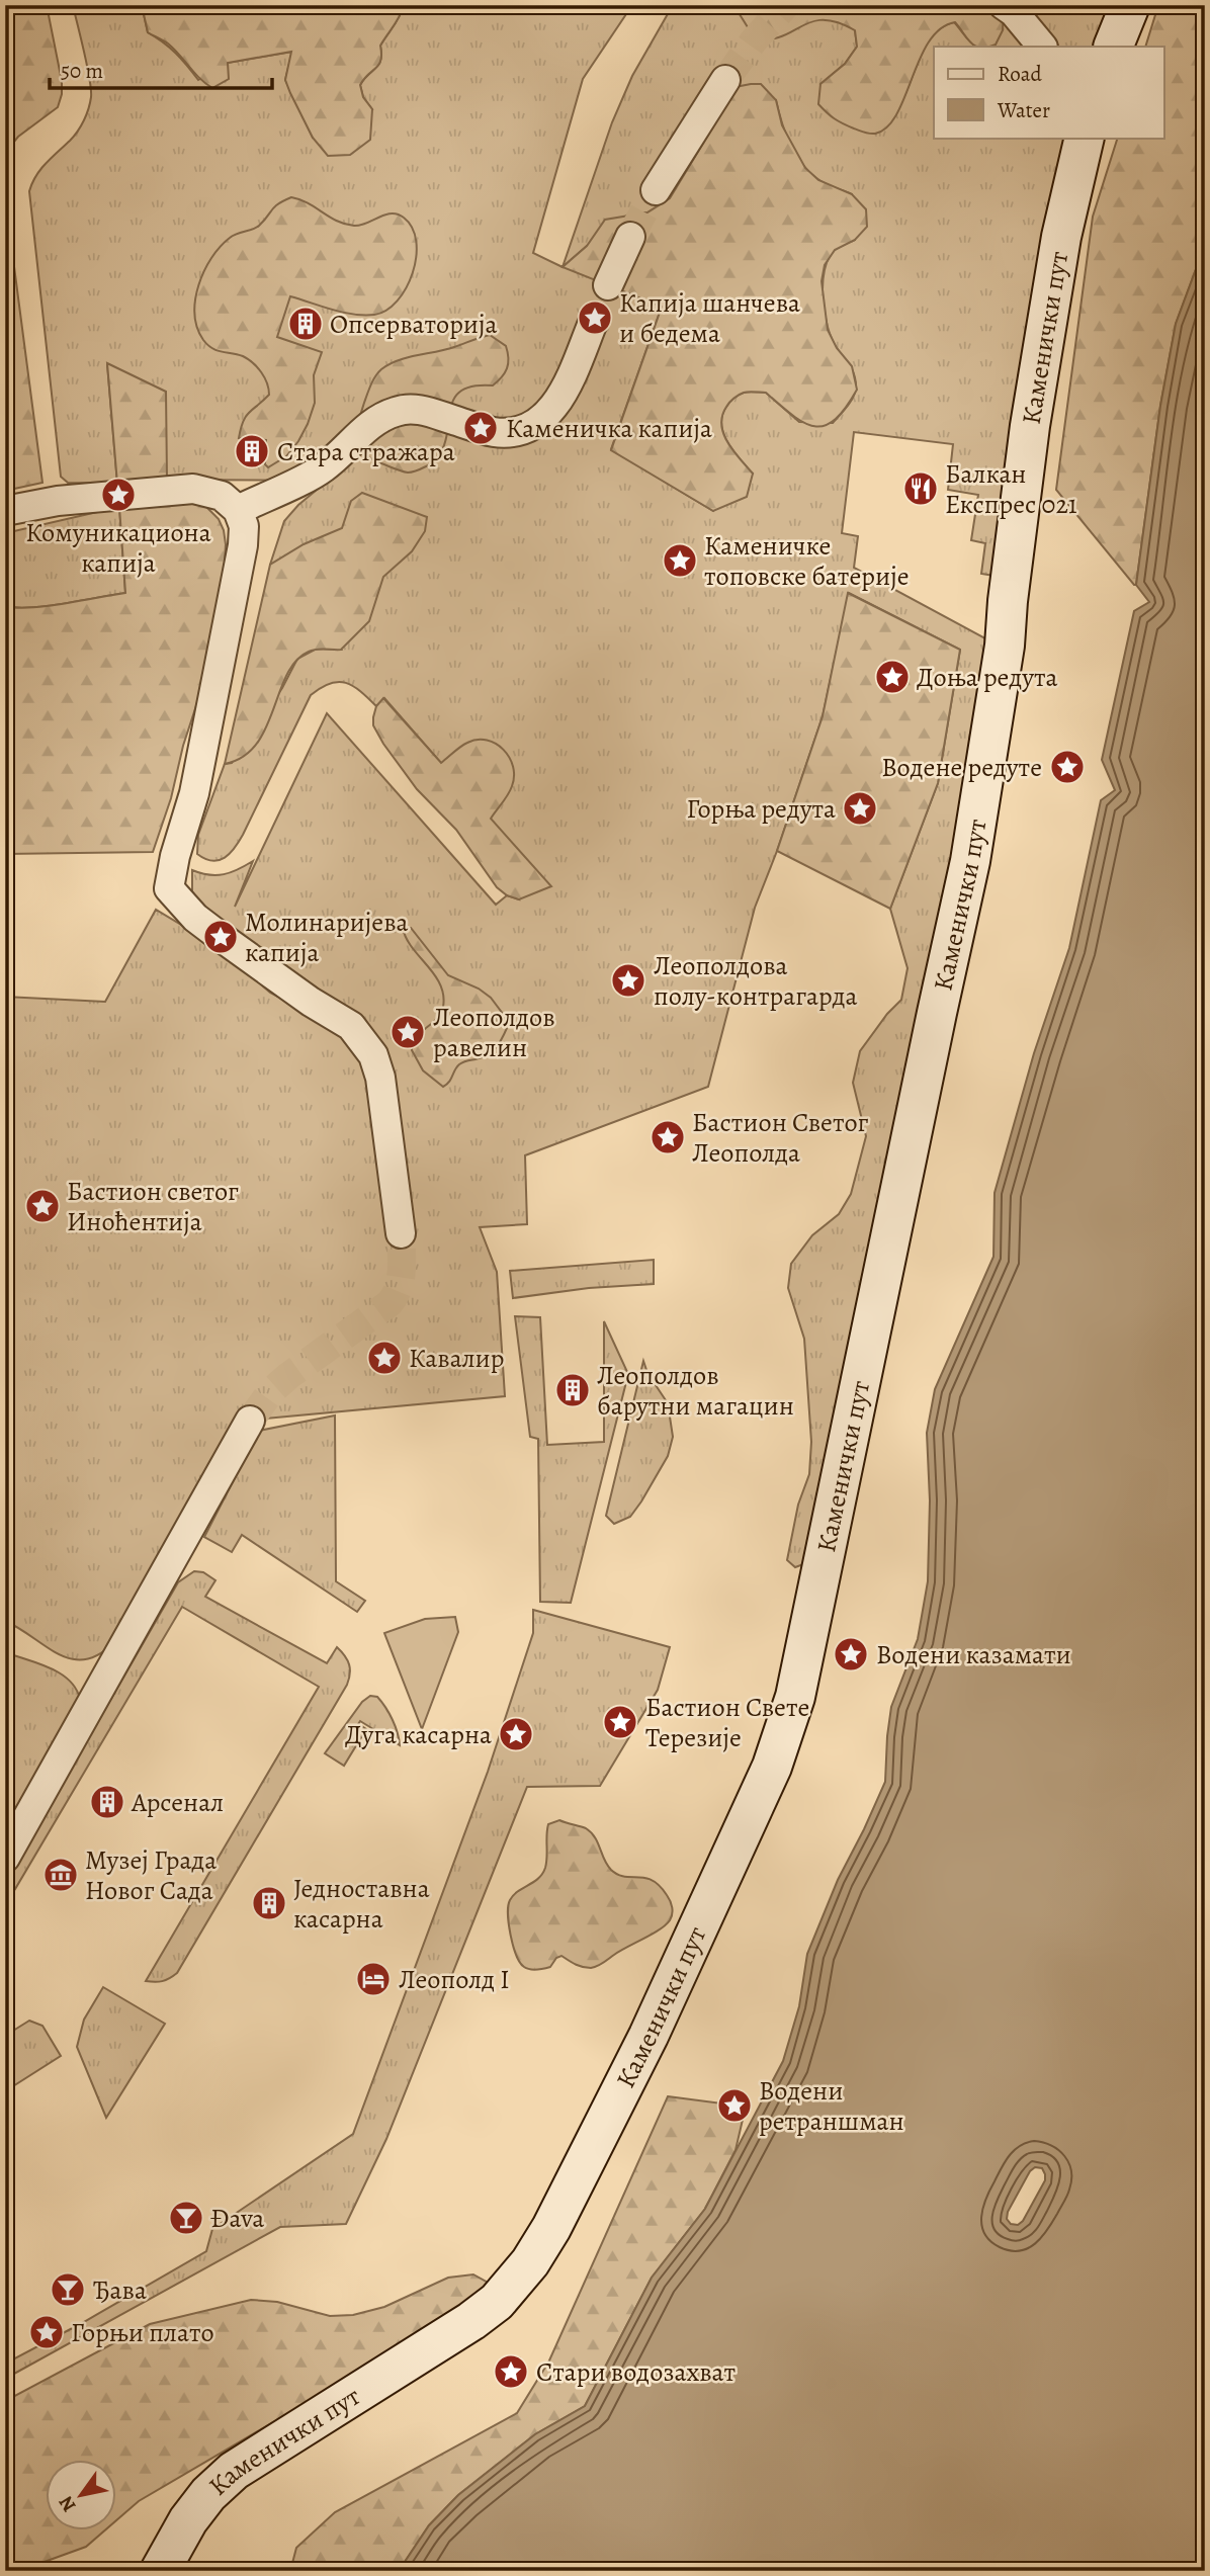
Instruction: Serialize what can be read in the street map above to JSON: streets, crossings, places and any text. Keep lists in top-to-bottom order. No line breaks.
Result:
{"streets":{"main road":["Каменички пут"]},"places":{"place":["Капија шанчева и бедема","Каменичка капија","Комуникациона капија","Каменичке топовске батерије","Доња редута","Водене редуте","Горња редута","Молинаријева капија","Леополдова полу-контрагарда","Леополдов равелин","Бастион Светог Леополда","Бастион светог Иноћентија","Кавалир","Водени казамати","Бастион Свете Терезије","Дуга касарна","Водени ретраншман","Горњи плато","Стари водозахват"],"building":["Опсерваторија","Стара стражара","Леополдов барутни магацин","Арсенал","Једноставна касарна"],"restaurant":["Балкан Експрес 021"],"museum":["Музеј Града Новог Сада"],"hotel":["Леополд I"],"bar":["Đava","Ђава"]},"legend":["Road","Water"],"scale_bar":"50 m","north":"bottom left"}
